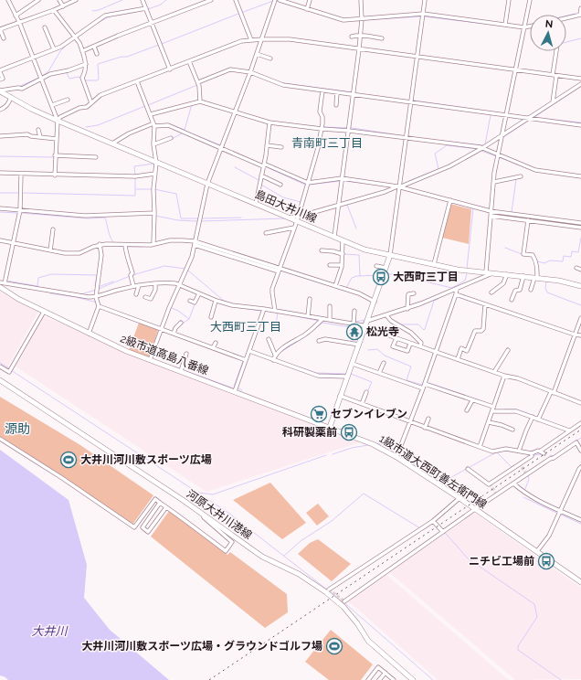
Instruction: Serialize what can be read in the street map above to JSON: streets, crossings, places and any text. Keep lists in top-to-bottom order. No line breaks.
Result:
{"streets":{"main road":["島田大井川線","2級市道高島八番線","1級市道大西町善左衛門線","河原大井川港線"]},"crossings":[["2級市道高島八番線","1級市道大西町善左衛門線"]],"districts":["青南町三丁目","大西町三丁目","源助"],"water":["大井川"],"places":{"bus stop":["大西町三丁目","科研製薬前","ニチビ工場前"],"temple":["松光寺"],"supermarket":["セブンイレブン"],"sports":["大井川河川敷スポーツ広場","大井川河川敷スポーツ広場・グラウンドゴルフ場"]},"north":"top"}
